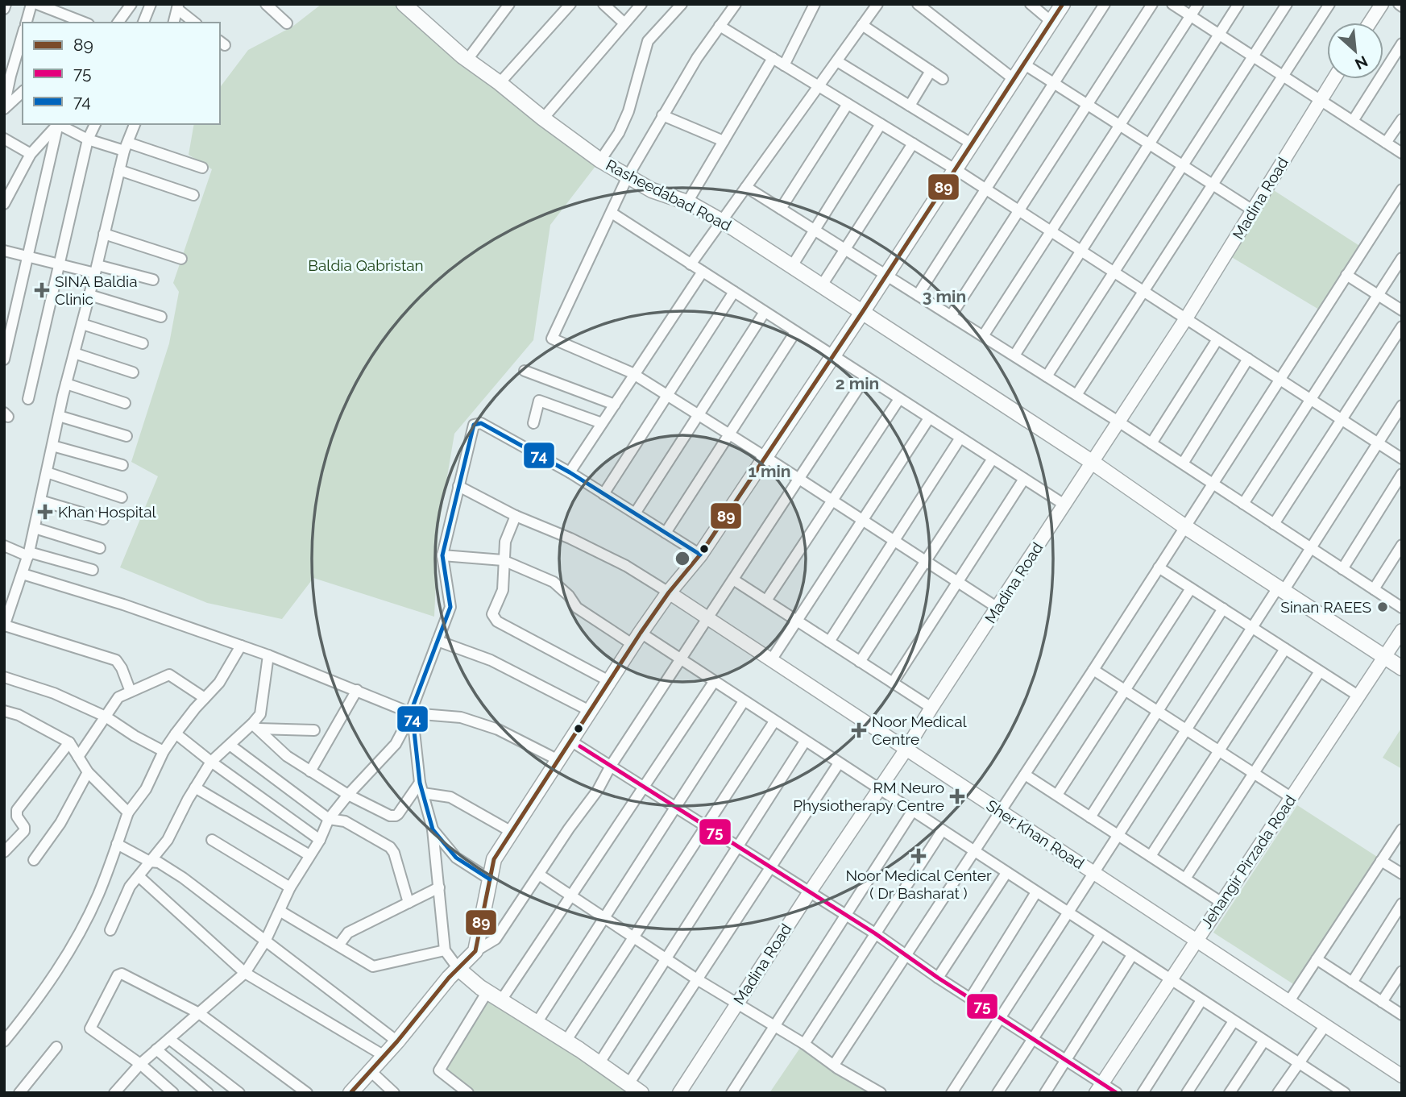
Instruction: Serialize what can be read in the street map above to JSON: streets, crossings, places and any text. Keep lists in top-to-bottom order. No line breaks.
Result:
{"streets":{"main road":["Rasheedabad Road"],"street":["Madina Road","Sher Khan Road","Jehangir Pirzada Road"]},"crossings":[["Rasheedabad Road","Madina Road"],["Rasheedabad Road","Jehangir Pirzada Road"],["Madina Road","Sher Khan Road"],["Sher Khan Road","Jehangir Pirzada Road"]],"parks":["Baldia Qabristan"],"places":{"health":["SINA Baldia Clinic","Khan Hospital","Noor Medical Centre","RM Neuro Physiotherapy Centre","Noor Medical Center ( Dr Basharat )"],"other":["Sinan RAEES"]},"lines":["transit line 89","transit line 74","transit line 75"],"legend":["89","75","74"],"north":"bottom right","rings":["3 min","2 min","1 min"]}
